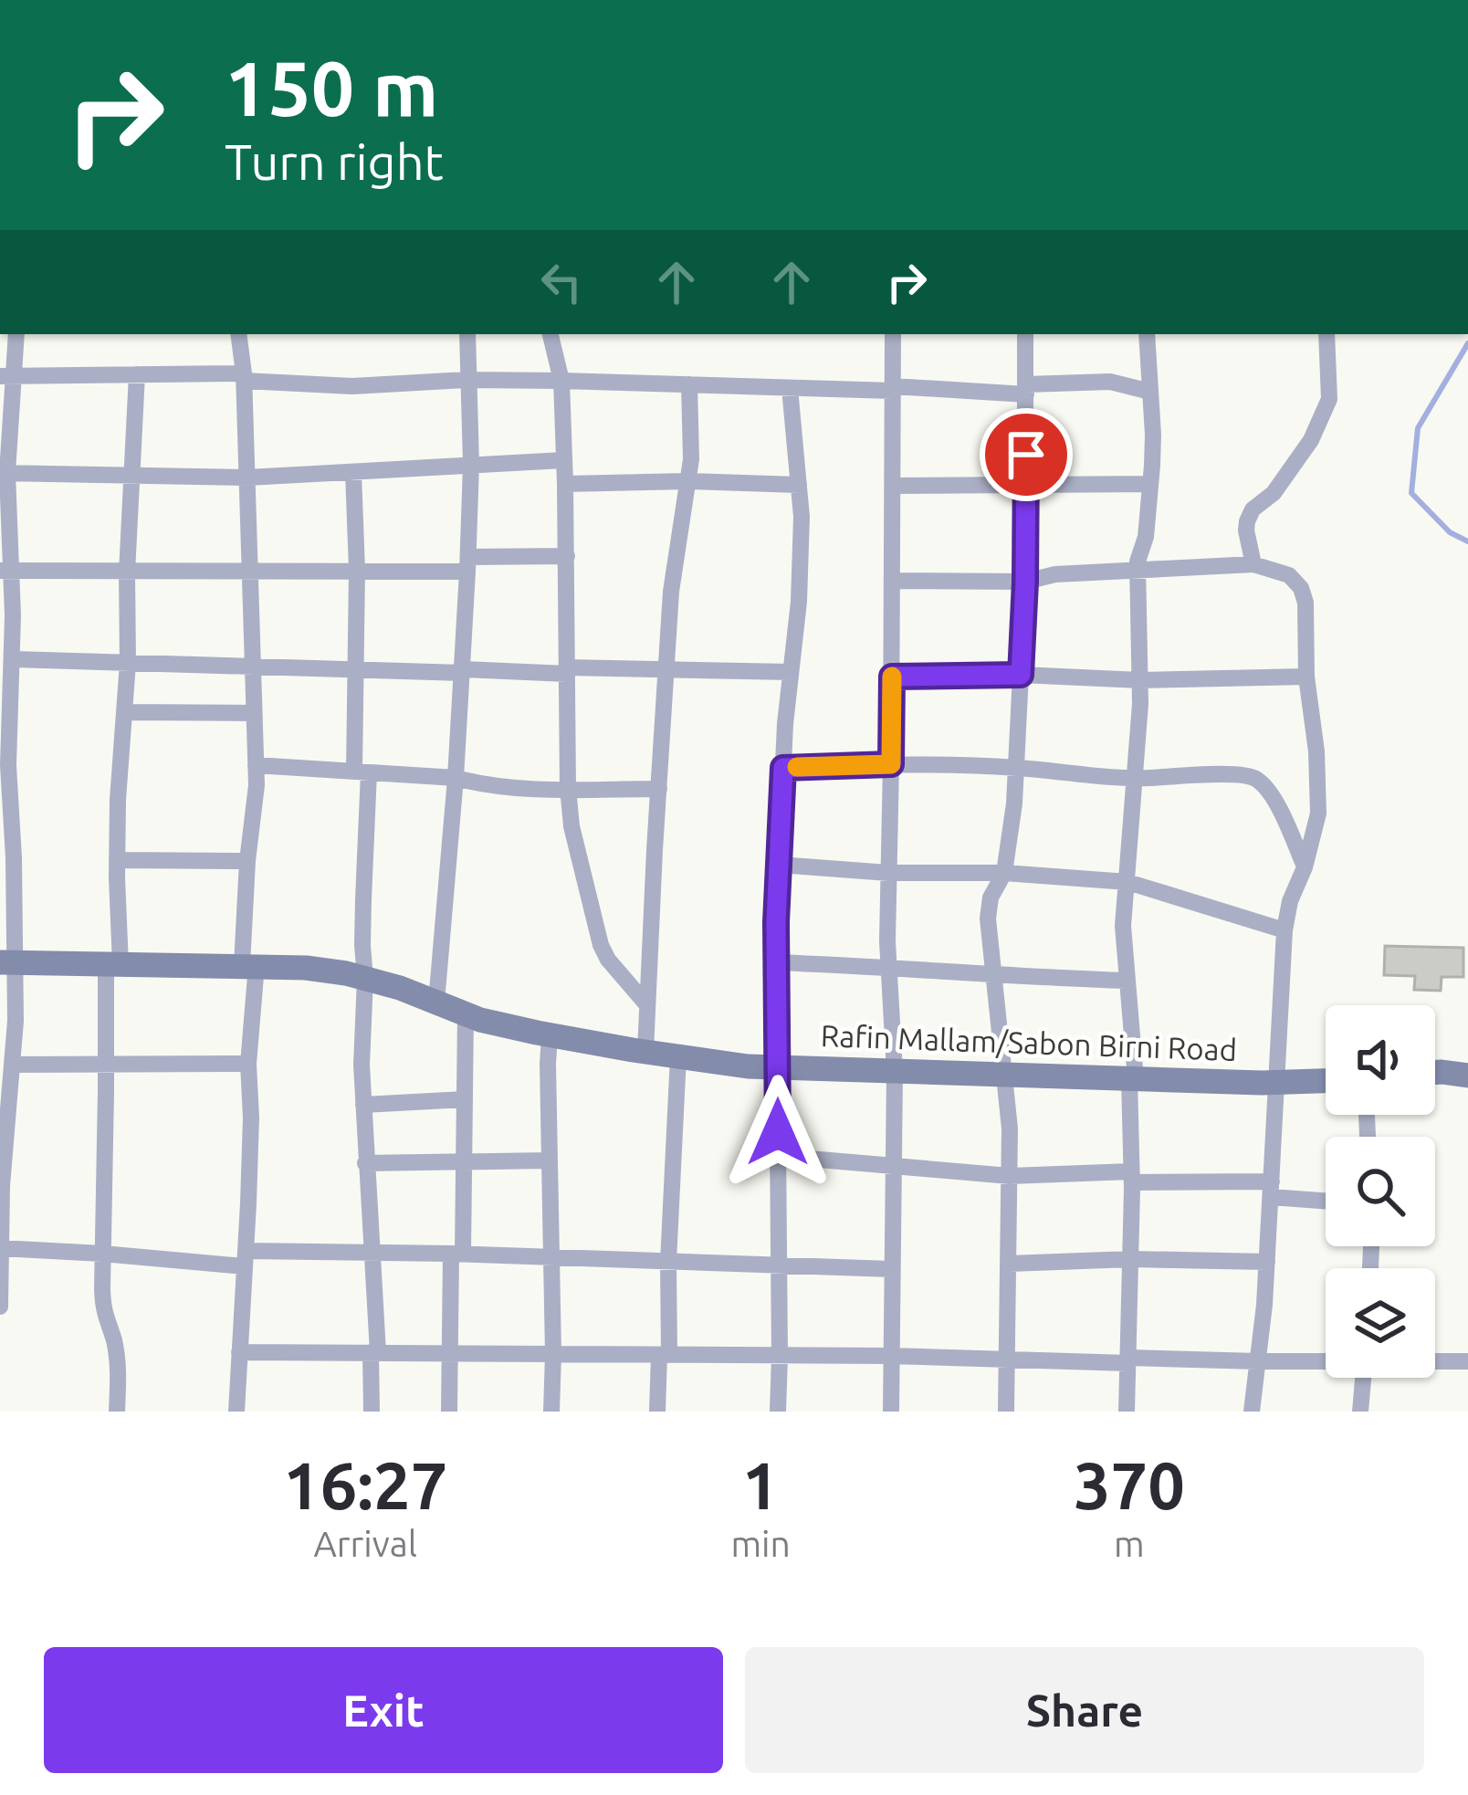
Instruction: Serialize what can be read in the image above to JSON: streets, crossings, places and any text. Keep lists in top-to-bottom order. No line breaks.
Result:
{"streets":{"street":["Rafin Mallam/Sabon Birni Road"]},"page":{"turn":["150 m","Turn right"],"eta":["16:27","Arrival","1","min","370","m"],"buttons":["Exit","Share"]}}
